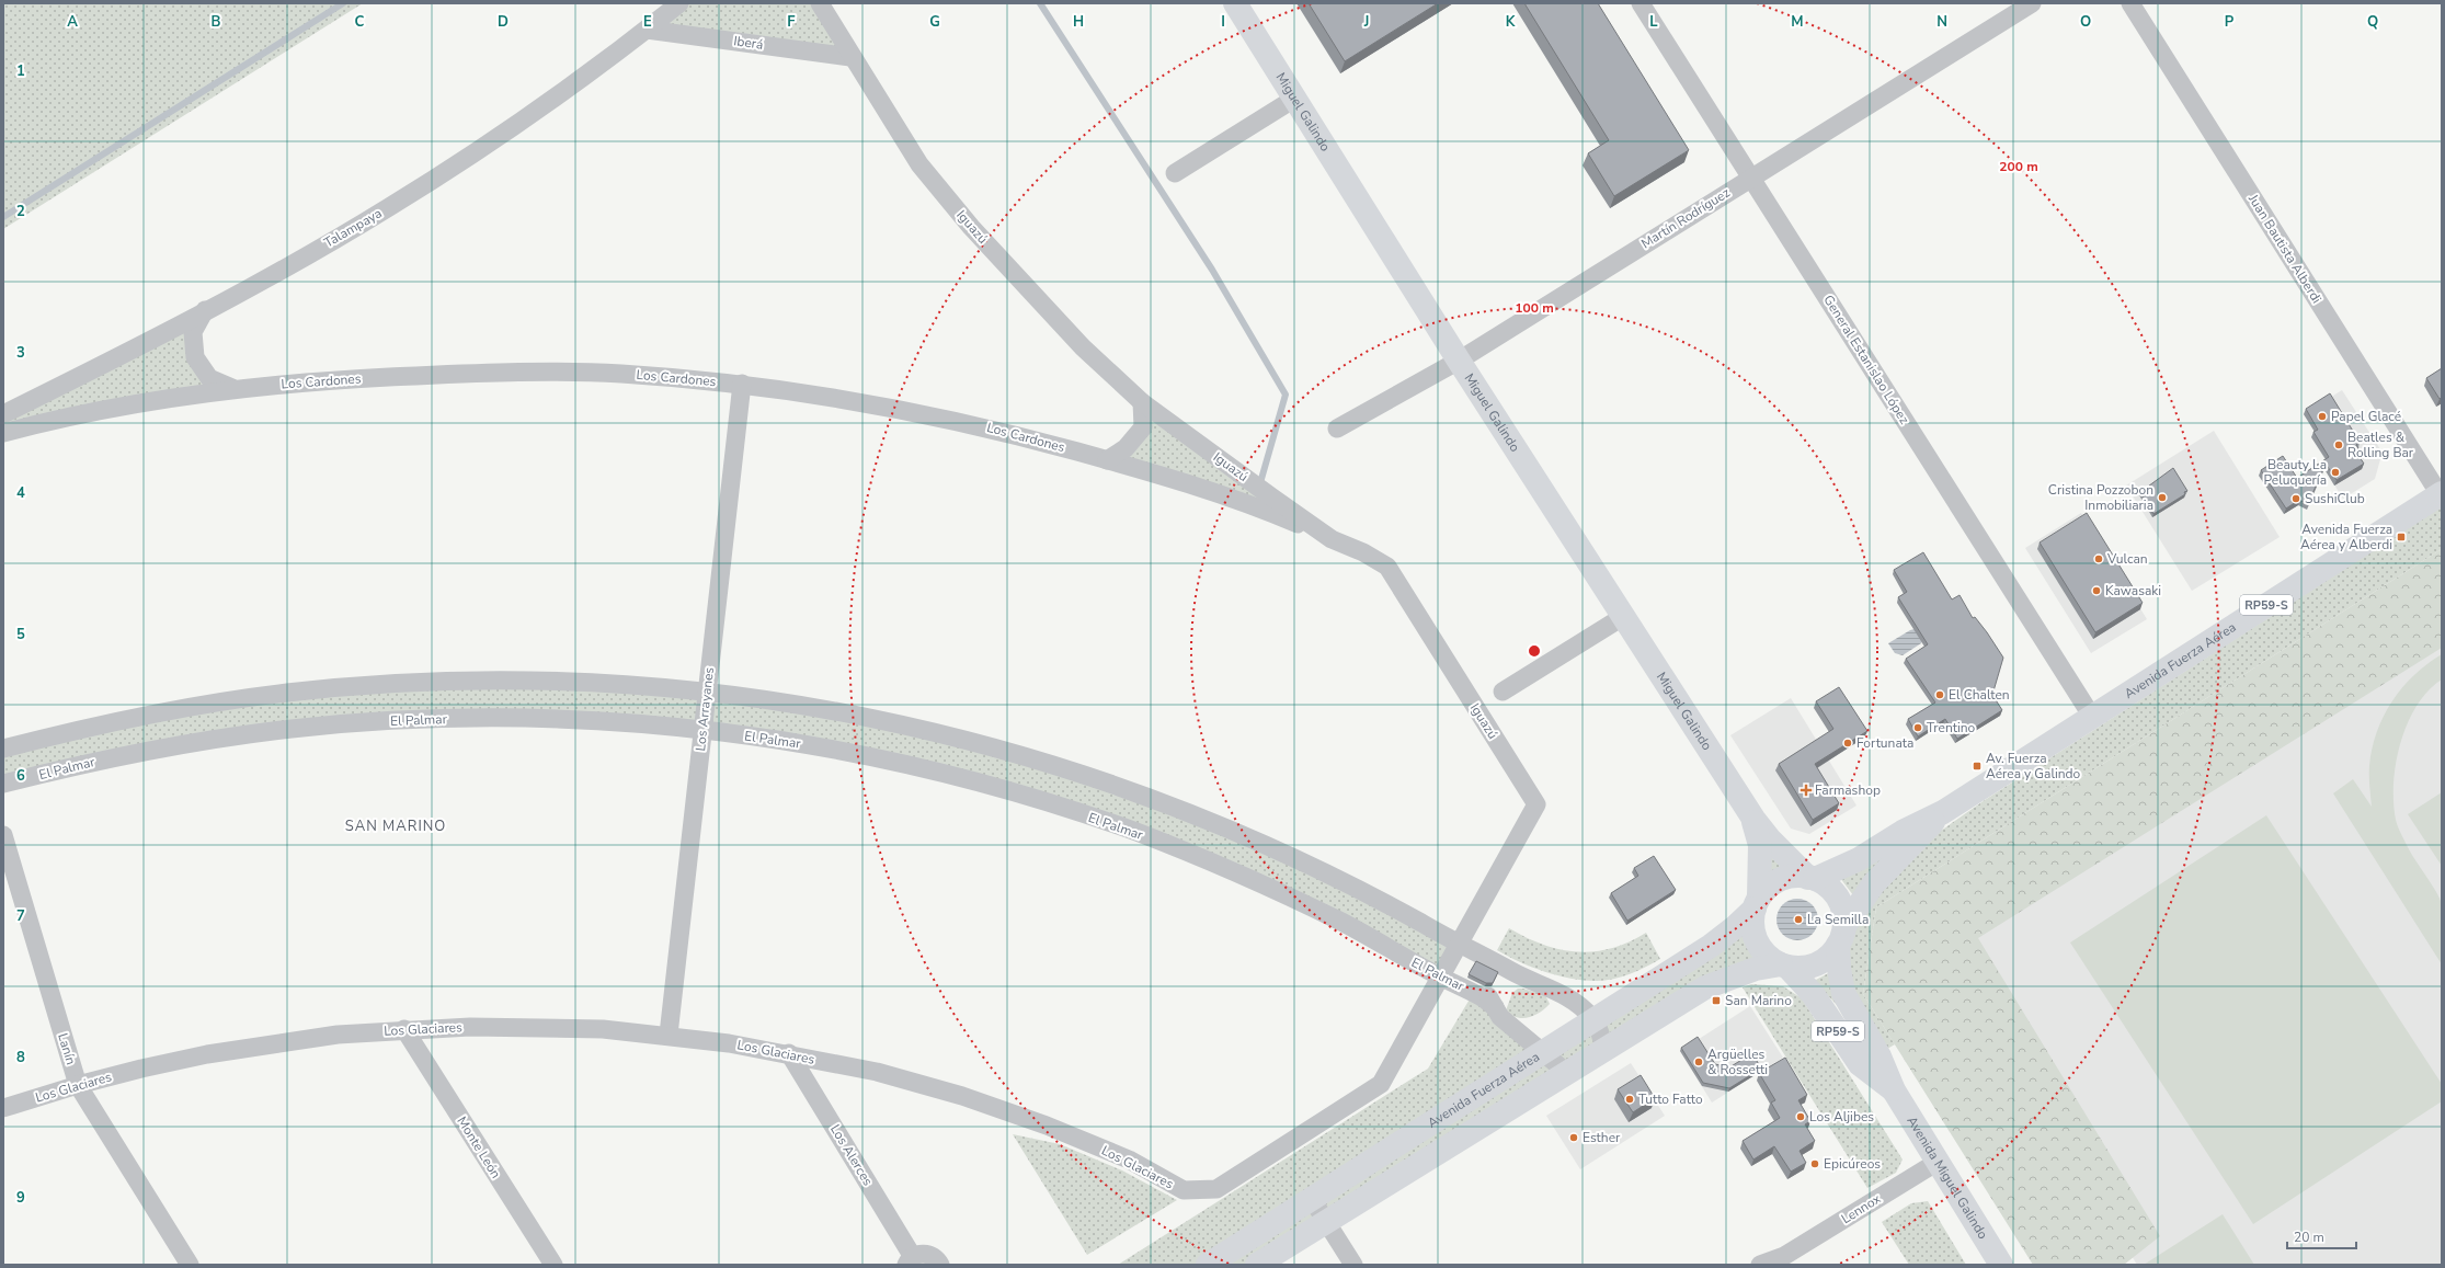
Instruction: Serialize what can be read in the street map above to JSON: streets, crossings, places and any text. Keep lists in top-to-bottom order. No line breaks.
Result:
{"streets":{"main road":["Miguel Galindo","RP59-S","Avenida Fuerza Aérea","Avenida Miguel Galindo"],"street":["Iberá","Martín Rodríguez","Iguazú","Talampaya","Juan Bautista Alberdi","General Estanislao López","Los Cardones","Los Arrayanes","El Palmar","Los Glaciares","Lanín","Monte León","Los Alerces","Lennox"]},"crossings":[["Iberá","Iguazú"],["Iberá","Talampaya"],["Miguel Galindo","Martín Rodríguez"],["Miguel Galindo","RP59-S"],["Miguel Galindo","Avenida Fuerza Aérea"],["Miguel Galindo","Avenida Miguel Galindo"],["Martín Rodríguez","General Estanislao López"],["Iguazú","Los Cardones"],["Iguazú","Los Glaciares"],["Juan Bautista Alberdi","Avenida Fuerza Aérea"],["General Estanislao López","Avenida Fuerza Aérea"],["Los Cardones","Los Arrayanes"],["RP59-S","Avenida Fuerza Aérea"],["RP59-S","Avenida Miguel Galindo"],["Avenida Fuerza Aérea","El Palmar"],["Avenida Fuerza Aérea","Avenida Miguel Galindo"],["Los Arrayanes","El Palmar"],["Los Arrayanes","Los Glaciares"],["El Palmar","Los Glaciares"],["Los Glaciares","Lanín"],["Los Glaciares","Monte León"],["Los Glaciares","Los Alerces"],["Avenida Miguel Galindo","Lennox"]],"districts":["SAN MARINO"],"places":{"other":["Papel Glacé","Beatles & Rolling Bar","Beauty La Peluquería","Cristina Pozzobon Inmobiliaria","SushiClub","Vulcan","Kawasaki","El Chalten","Trentino","Fortunata","La Semilla","Argüelles & Rossetti","Tutto Fatto","Los Aljibes","Esther","Epicúreos"],"transit":["Avenida Fuerza Aérea y Alberdi","Av. Fuerza Aérea y Galindo","San Marino"],"health":["Farmashop"]},"scale_bar":"20 m","grid":{"columns":["A","B","C","D","E","F","G","H","I","J","K","L","M","N","O","P","Q"],"rows":["1","2","3","4","5","6","7","8","9"]},"rings":["200 m","100 m"]}
